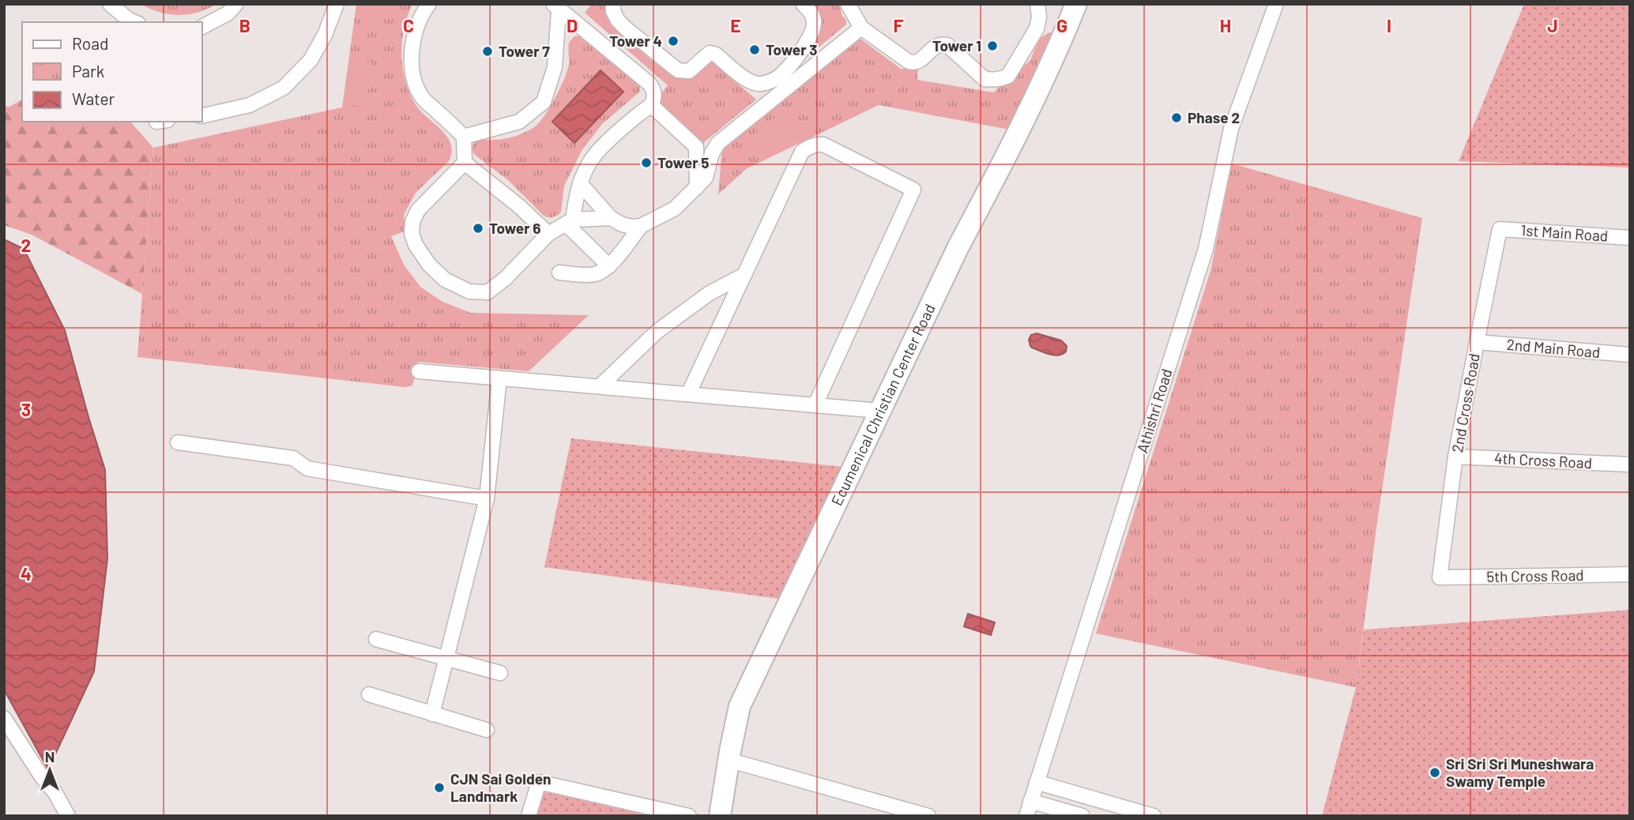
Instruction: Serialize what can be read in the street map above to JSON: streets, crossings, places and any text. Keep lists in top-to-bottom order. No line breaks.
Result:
{"streets":{"street":["1st Main Road","2nd Main Road","2nd Cross Road","Ecumenical Christian Center Road","Athishri Road","4th Cross Road","5th Cross Road"]},"crossings":[["1st Main Road","2nd Cross Road"],["2nd Main Road","2nd Cross Road"],["2nd Cross Road","4th Cross Road"],["2nd Cross Road","5th Cross Road"]],"places":["Tower 4","Tower 1","Tower 3","Tower 7","Phase 2","Tower 5","Tower 6","Sri Sri Sri Muneshwara Swamy Temple","CJN Sai Golden Landmark"],"legend":["Road","Park","Water"],"north":"top","grid":{"columns":["B","C","D","E","F","G","H","I","J"],"rows":["2","3","4"]}}
